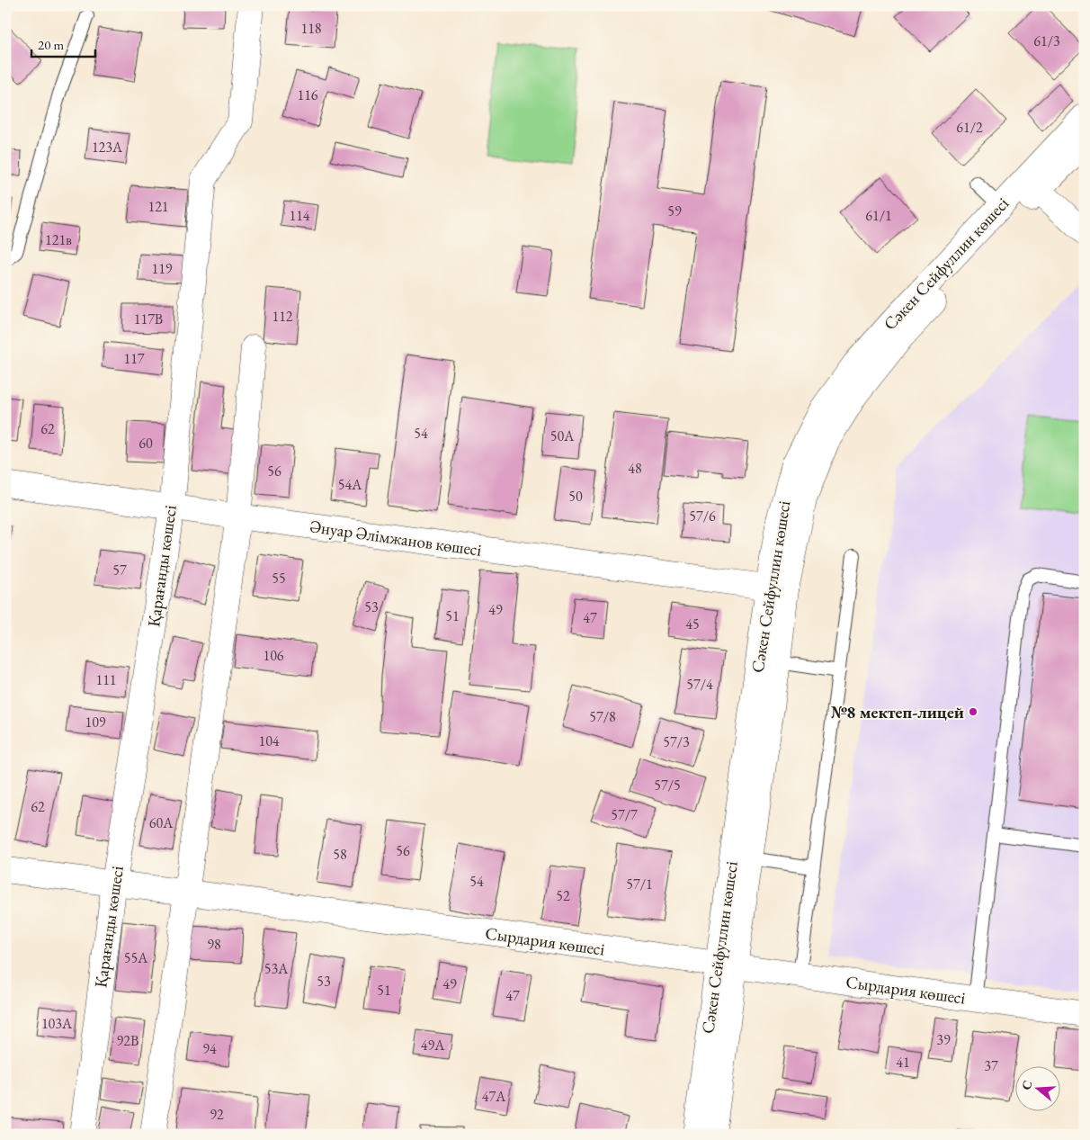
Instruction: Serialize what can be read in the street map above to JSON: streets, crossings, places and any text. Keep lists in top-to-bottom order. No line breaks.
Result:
{"streets":{"street":["Сәкен Сейфуллин көшесі","Әнуар Әлімжанов көшесі","Қарағанды көшесі","Сырдария көшесі"]},"crossings":[["Сәкен Сейфуллин көшесі","Әнуар Әлімжанов көшесі"],["Сәкен Сейфуллин көшесі","Сырдария көшесі"],["Әнуар Әлімжанов көшесі","Қарағанды көшесі"],["Қарағанды көшесі","Сырдария көшесі"]],"places":["№8 мектеп-лицей"],"house_numbers":["118","61/3","116","61/2","123А","121","59","114","61/1","121в","119","112","117В","117","62","54","50А","60","48","56","54А","50","57/6","57","55","53","49","51","47","45","106","111","57/4","57/8","109","104","57/3","57/5","62","57/7","60А","56","58","54","57/1","52","98","55А","53А","53","49","51","47","103А","39","92В","49А","94","41","37","47А","92"],"scale_bar":"20 m","north":"left"}
